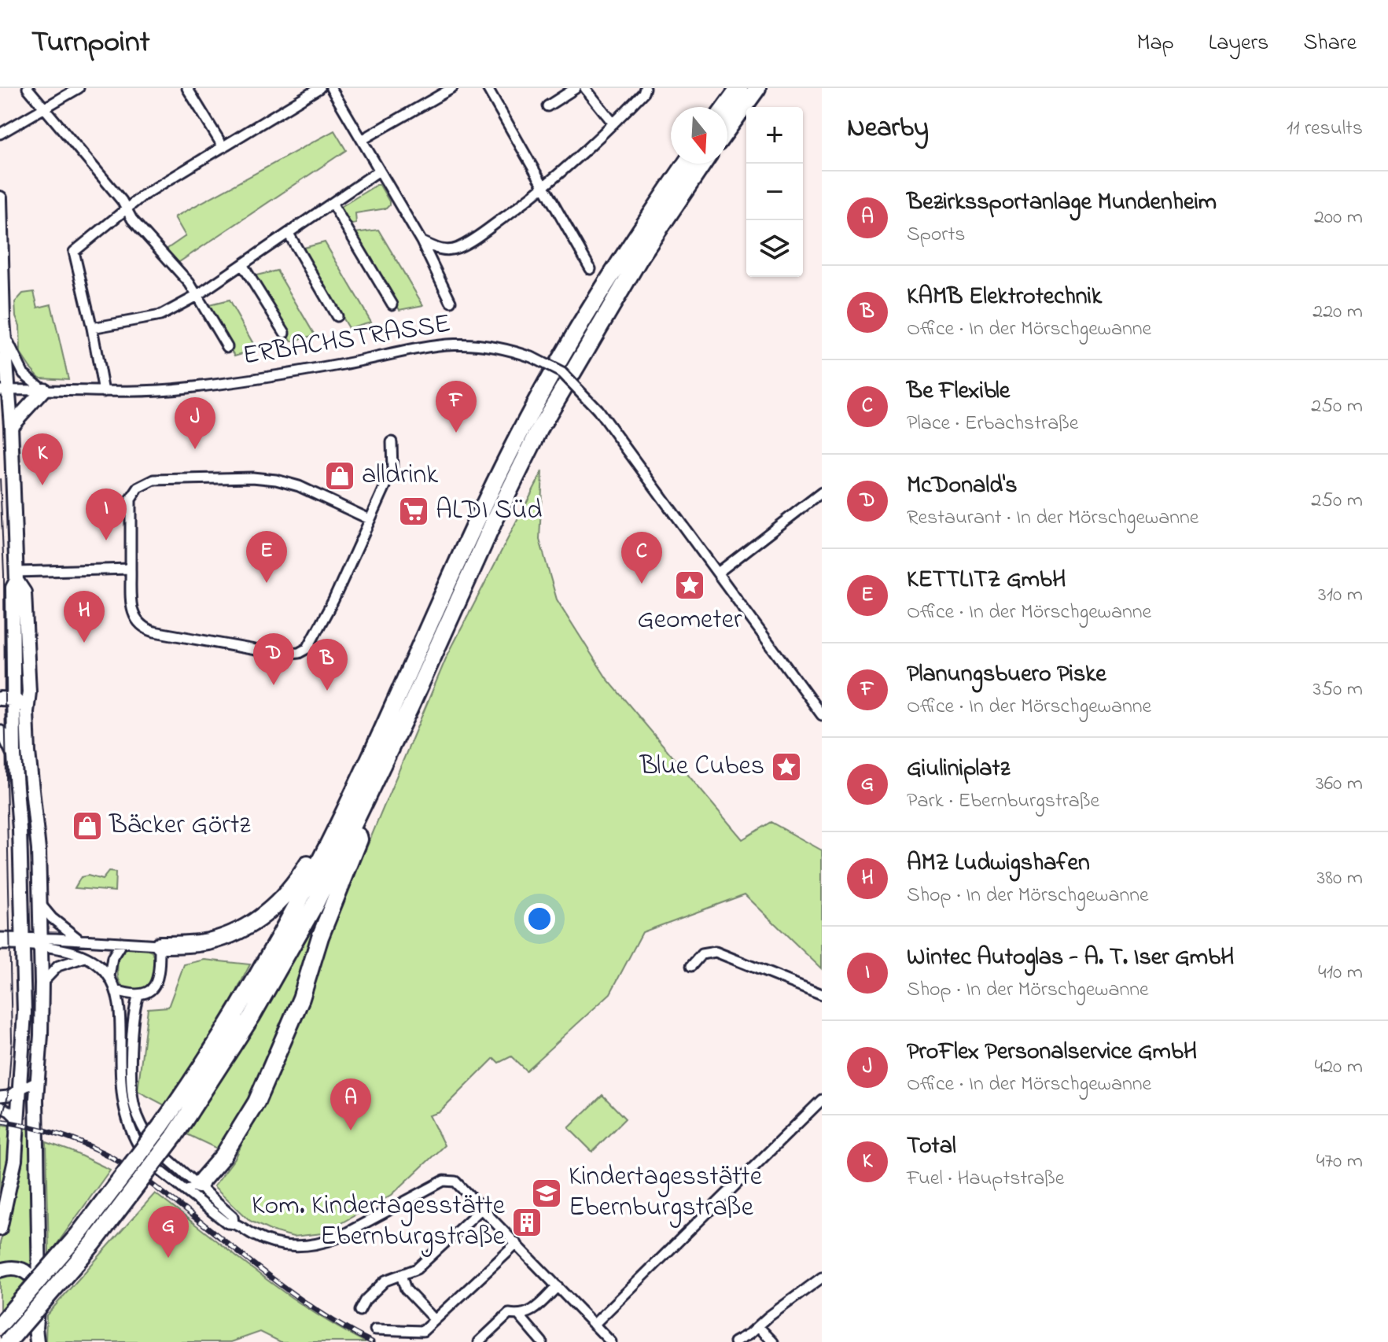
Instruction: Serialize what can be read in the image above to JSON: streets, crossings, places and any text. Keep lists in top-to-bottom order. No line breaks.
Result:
{"streets":{"street":["ERBACHSTRASSE"]},"places":{"shop":["alldrink","Bäcker Görtz"],"supermarket":["ALDI Süd"],"place":["Geometer","Blue Cubes"],"school or university":["Kindertagesstätte Ebernburgstraße"],"building":["Kom. Kindertagesstätte Ebernburgstraße"]},"north":"bottom","page":{"header":"Turnpoint","nav":["Map","Layers","Share"],"heading":["Nearby","11 results"],"map_buttons":["+","−"],"list":[{"mark":"A","name":"Bezirkssportanlage Mundenheim","note":"Sports","value":"200 m"},{"mark":"B","name":"KAMB Elektrotechnik","note":"Office · In der Mörschgewanne","value":"220 m"},{"mark":"C","name":"Be Flexible","note":"Place · Erbachstraße","value":"250 m"},{"mark":"D","name":"McDonald's","note":"Restaurant · In der Mörschgewanne","value":"250 m"},{"mark":"E","name":"KETTLITZ GmbH","note":"Office · In der Mörschgewanne","value":"310 m"},{"mark":"F","name":"Planungsbuero Piske","note":"Office · In der Mörschgewanne","value":"350 m"},{"mark":"G","name":"Giuliniplatz","note":"Park · Ebernburgstraße","value":"360 m"},{"mark":"H","name":"AMZ Ludwigshafen","note":"Shop · In der Mörschgewanne","value":"380 m"},{"mark":"I","name":"Wintec Autoglas - A. T. Iser GmbH","note":"Shop · In der Mörschgewanne","value":"410 m"},{"mark":"J","name":"ProFlex Personalservice GmbH","note":"Office · In der Mörschgewanne","value":"420 m"},{"mark":"K","name":"Total","note":"Fuel · Hauptstraße","value":"470 m"}],"pins":["F","J","K","I","E","C","H","D","B","A","G"]}}
